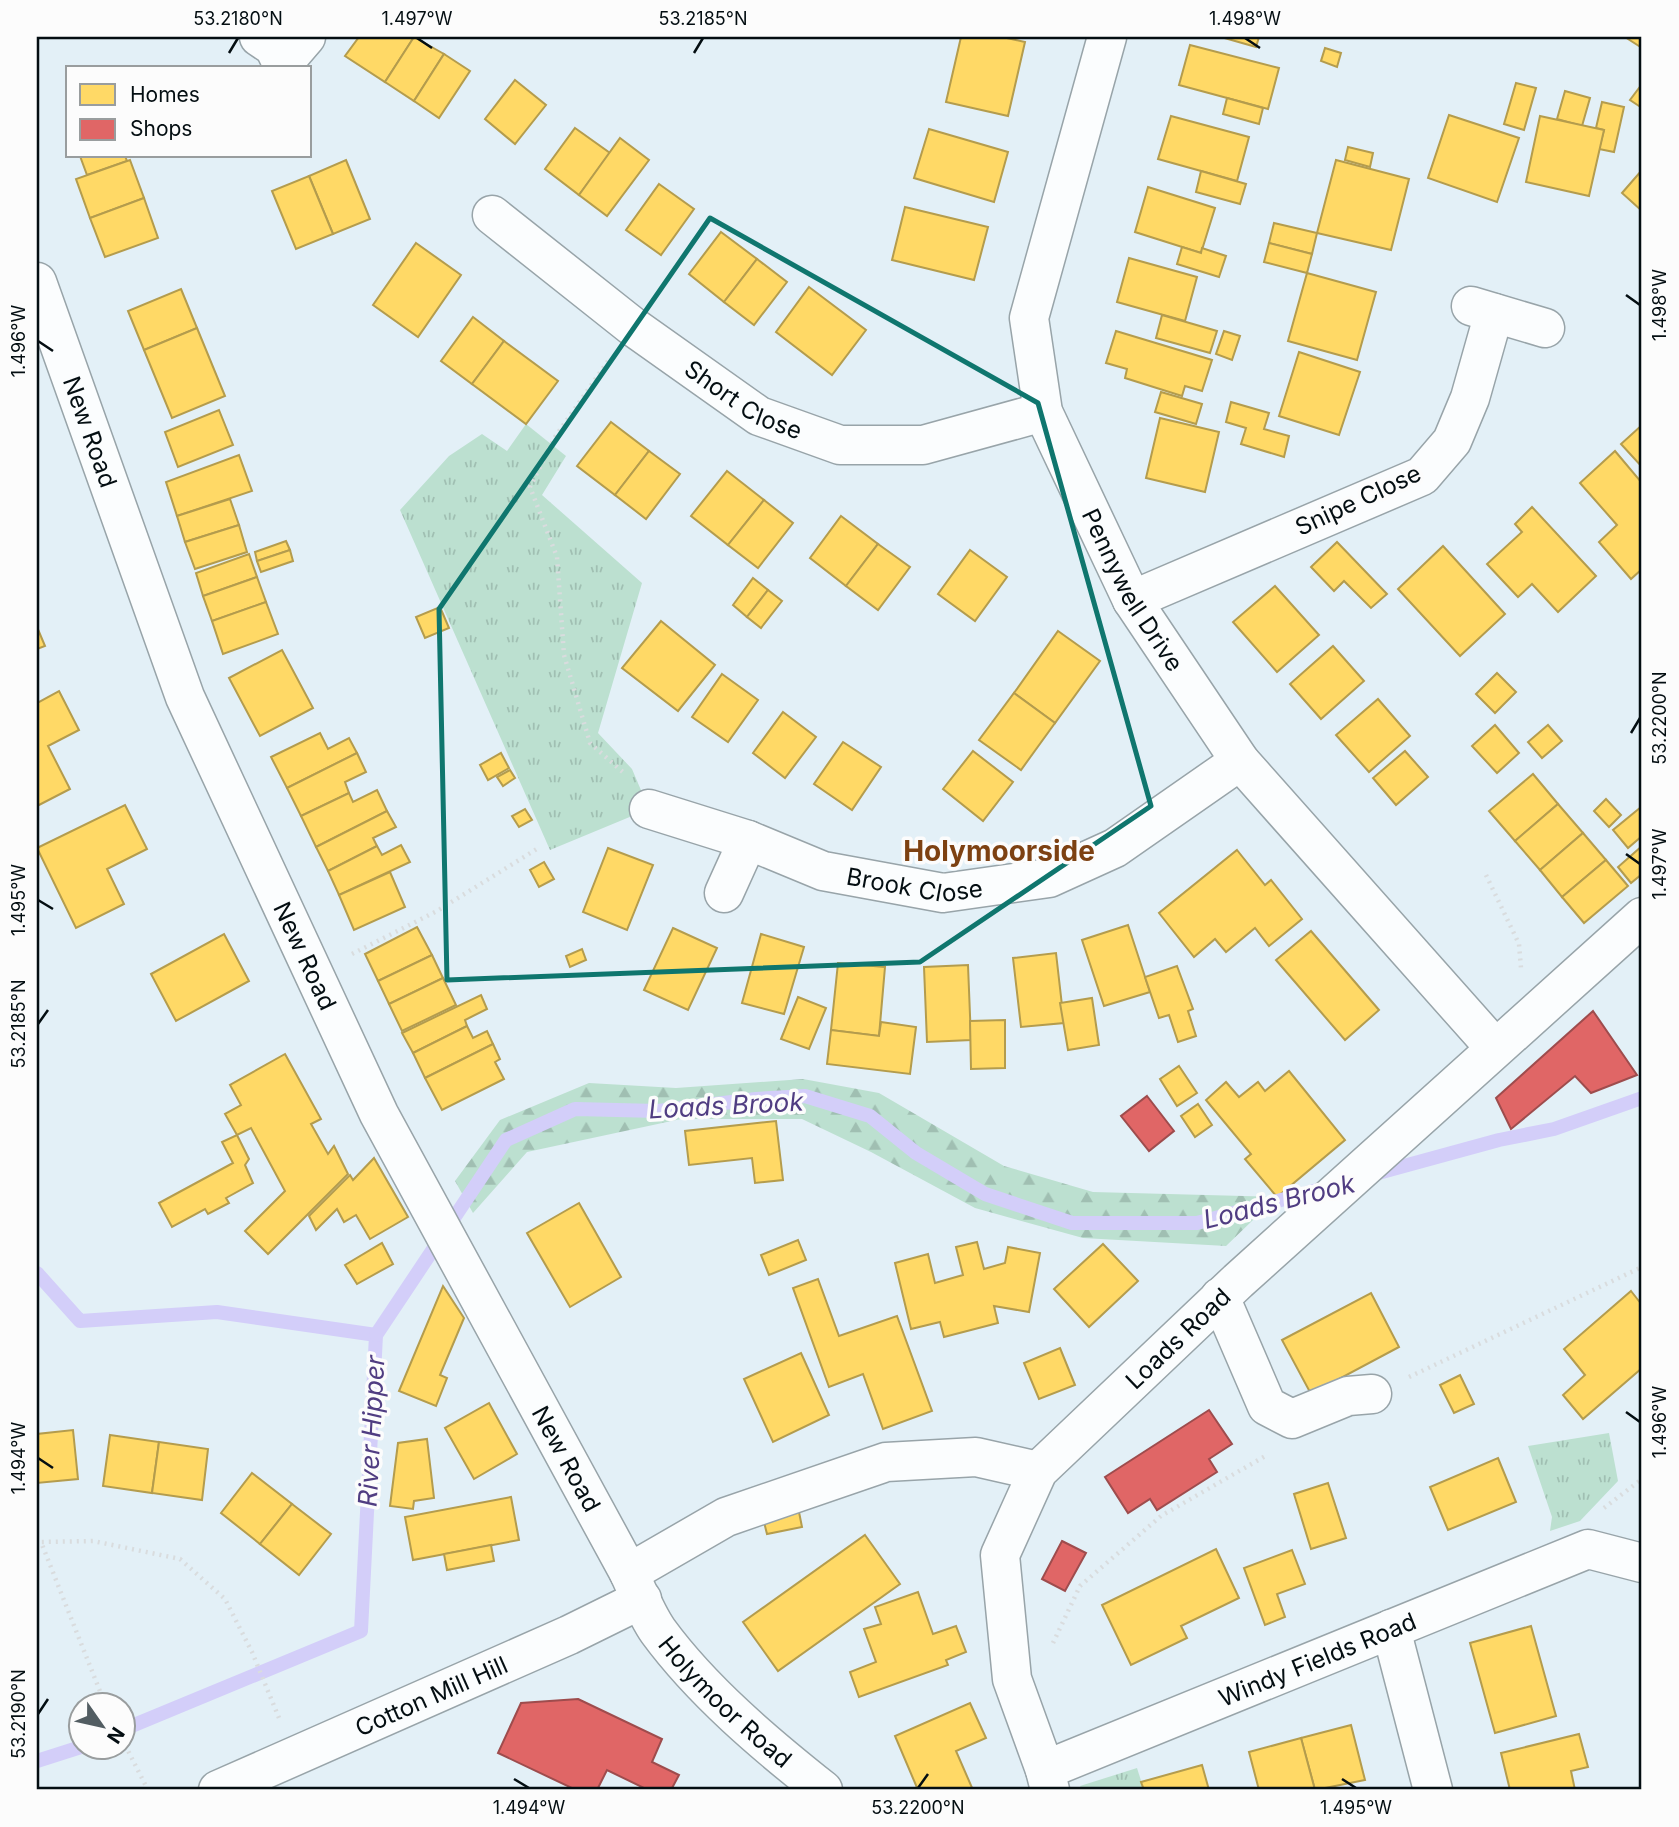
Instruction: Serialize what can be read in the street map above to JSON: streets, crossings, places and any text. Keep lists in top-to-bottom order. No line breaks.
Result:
{"streets":{"street":["Short Close","New Road","Snipe Close","Pennywell Drive","Brook Close","Loads Road","Windy Fields Road","Cotton Mill Hill","Holymoor Road"]},"crossings":[["Short Close","Pennywell Drive"],["New Road","Cotton Mill Hill"],["New Road","Holymoor Road"],["Snipe Close","Pennywell Drive"],["Pennywell Drive","Brook Close"],["Pennywell Drive","Loads Road"],["Cotton Mill Hill","Holymoor Road"]],"districts":["Holymoorside"],"water":["Loads Brook","River Hipper"],"legend":["Homes","Shops"],"north":"bottom right","coordinates":["53.2180°N","1.497°W","53.2185°N","1.498°W","1.496°W","53.2200°N","1.495°W","1.494°W","53.2190°N"]}
